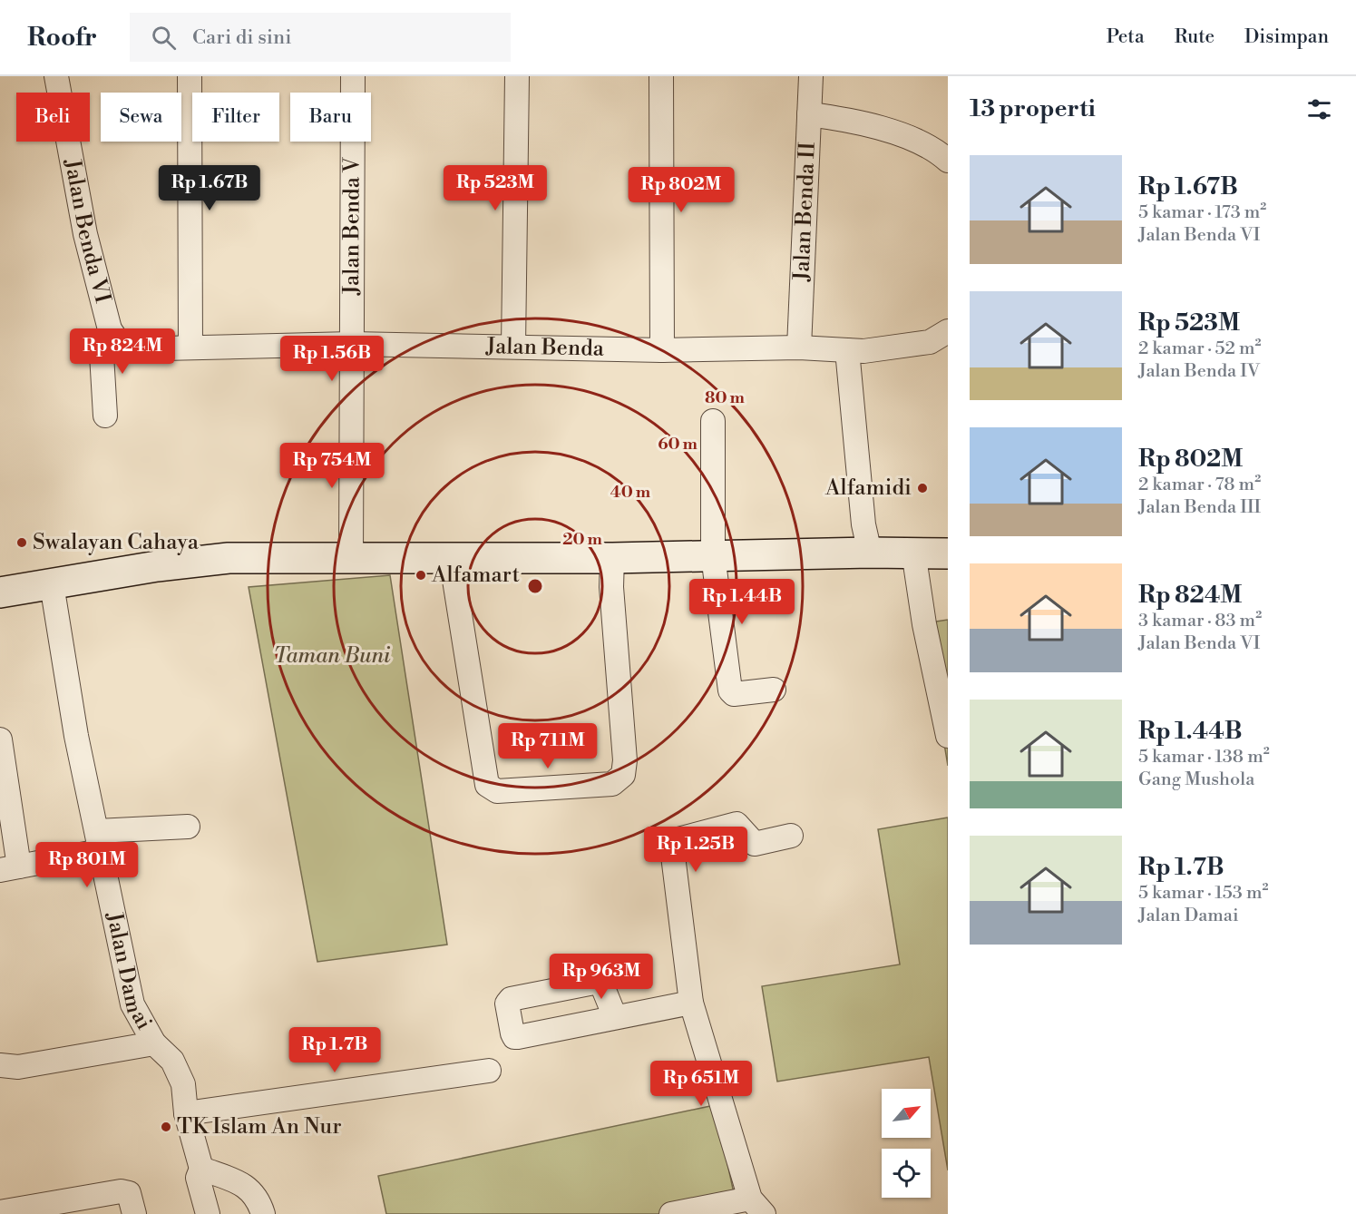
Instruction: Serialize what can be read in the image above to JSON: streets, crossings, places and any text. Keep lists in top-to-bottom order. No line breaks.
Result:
{"streets":{"street":["Jalan Benda II","Jalan Benda V","Jalan Benda VI","Jalan Benda","Jalan Damai"]},"crossings":[["Jalan Benda II","Jalan Benda"],["Jalan Benda V","Jalan Benda VI"],["Jalan Benda V","Jalan Benda"],["Jalan Benda VI","Jalan Benda"]],"parks":["Taman Buni"],"places":["Alfamidi","Swalayan Cahaya","Alfamart","TK Islam An Nur"],"north":"top right","page":{"header":"Roofr","search":"Cari di sini","nav":["Peta","Rute","Disimpan"],"heading":"13 properti","chip":["Beli","Sewa","Filter","Baru"],"list":[{"name":"Rp 1.67B","note":"5 kamar · 173 m² · Jalan Benda VI"},{"name":"Rp 523M","note":"2 kamar · 52 m² · Jalan Benda IV"},{"name":"Rp 802M","note":"2 kamar · 78 m² · Jalan Benda III"},{"name":"Rp 824M","note":"3 kamar · 83 m² · Jalan Benda VI"},{"name":"Rp 1.44B","note":"5 kamar · 138 m² · Gang Mushola"},{"name":"Rp 1.7B","note":"5 kamar · 153 m² · Jalan Damai"}],"price":["Rp 1.67B","Rp 523M","Rp 802M","Rp 824M","Rp 1.56B","Rp 754M","Rp 1.44B","Rp 711M","Rp 1.25B","Rp 801M","Rp 963M","Rp 1.7B","Rp 651M"]},"rings":["80 m","60 m","40 m","20 m"]}
